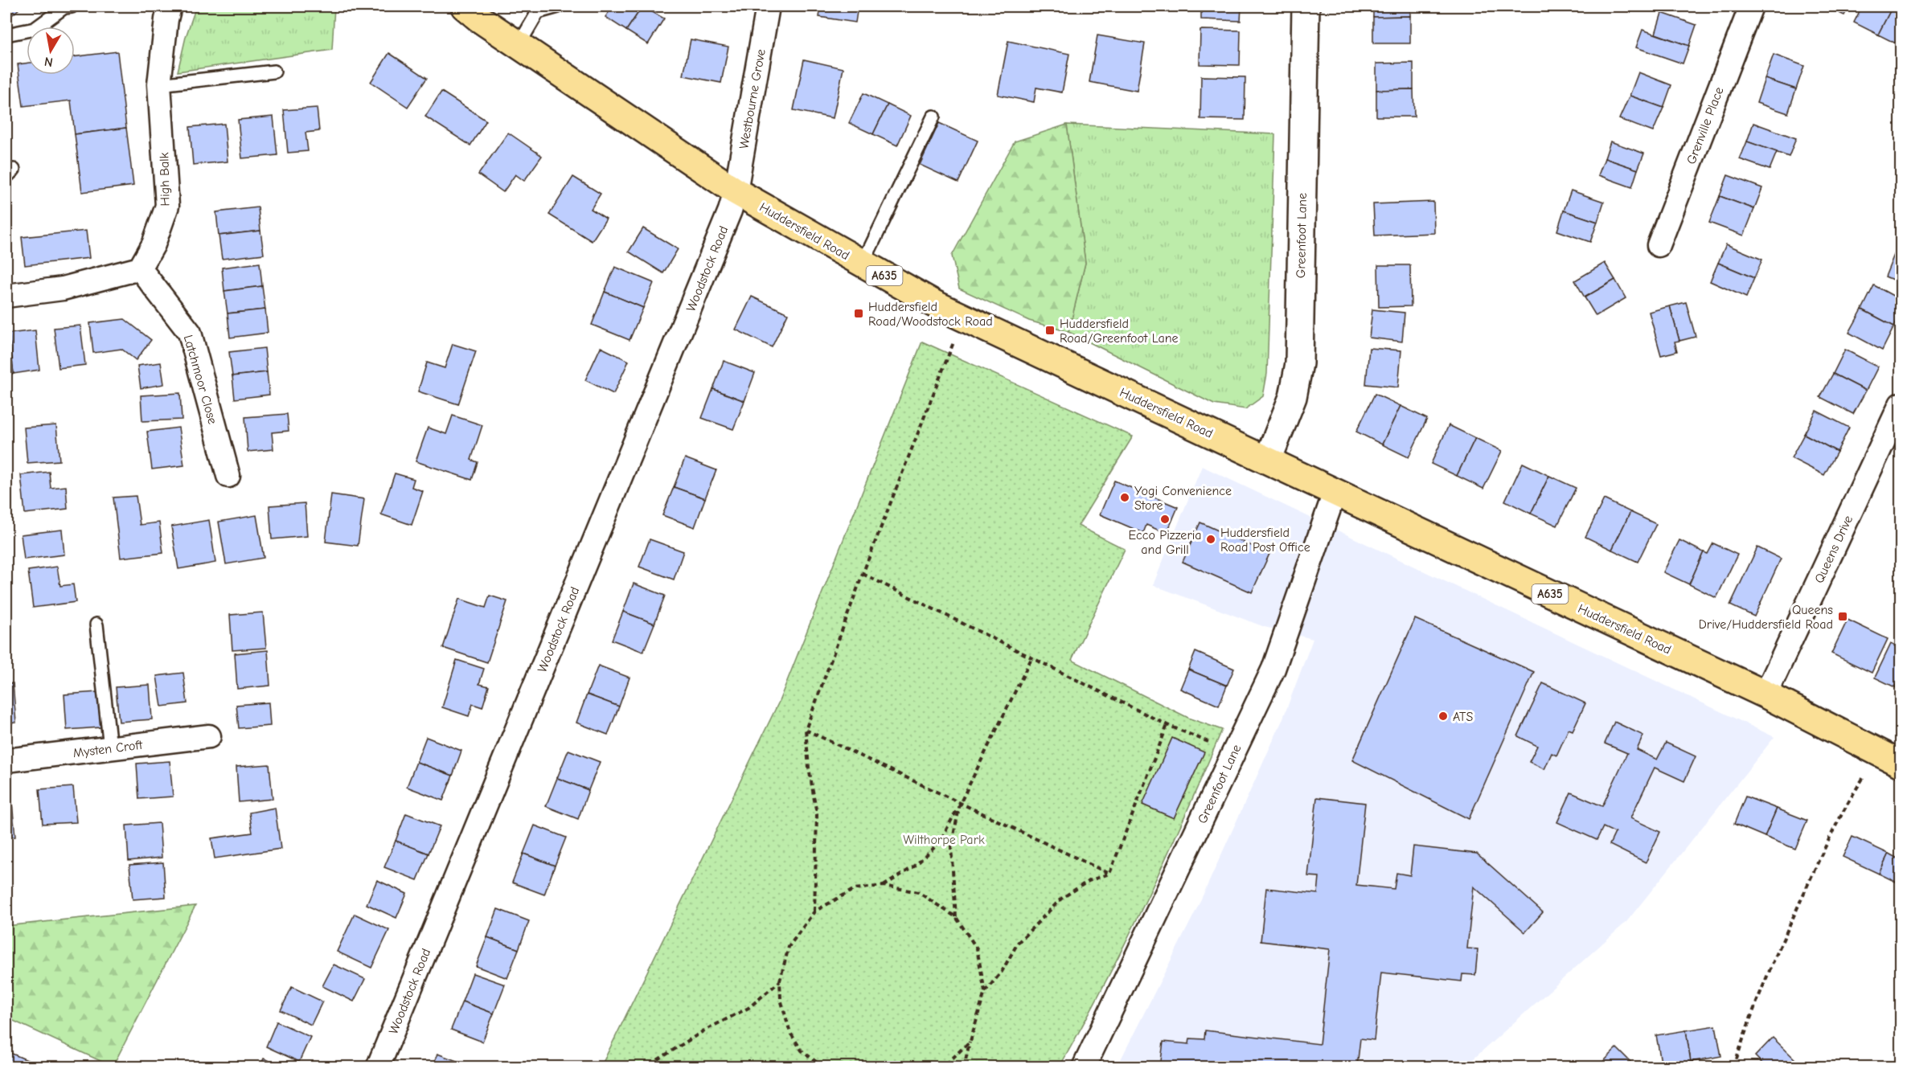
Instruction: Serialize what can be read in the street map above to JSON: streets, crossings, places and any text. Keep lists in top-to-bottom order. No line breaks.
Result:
{"streets":{"highway":["Huddersfield Road","A635"],"street":["Westbourne Grove","Grenville Place","High Balk","Greenfoot Lane","Woodstock Road","Latchmoor Close","Queens Drive","Mysten Croft"]},"crossings":[["Westbourne Grove","Huddersfield Road"],["Westbourne Grove","Woodstock Road"],["High Balk","Latchmoor Close"],["Huddersfield Road","Greenfoot Lane"],["Huddersfield Road","Woodstock Road"],["Huddersfield Road","Queens Drive"]],"parks":["Wilthorpe Park"],"places":{"transit":["Huddersfield Road/Woodstock Road","Huddersfield Road/Greenfoot Lane","Queens Drive/Huddersfield Road"],"other":["Yogi Convenience Store","Ecco Pizzeria and Grill","Huddersfield Road Post Office","ATS"]},"north":"bottom"}
